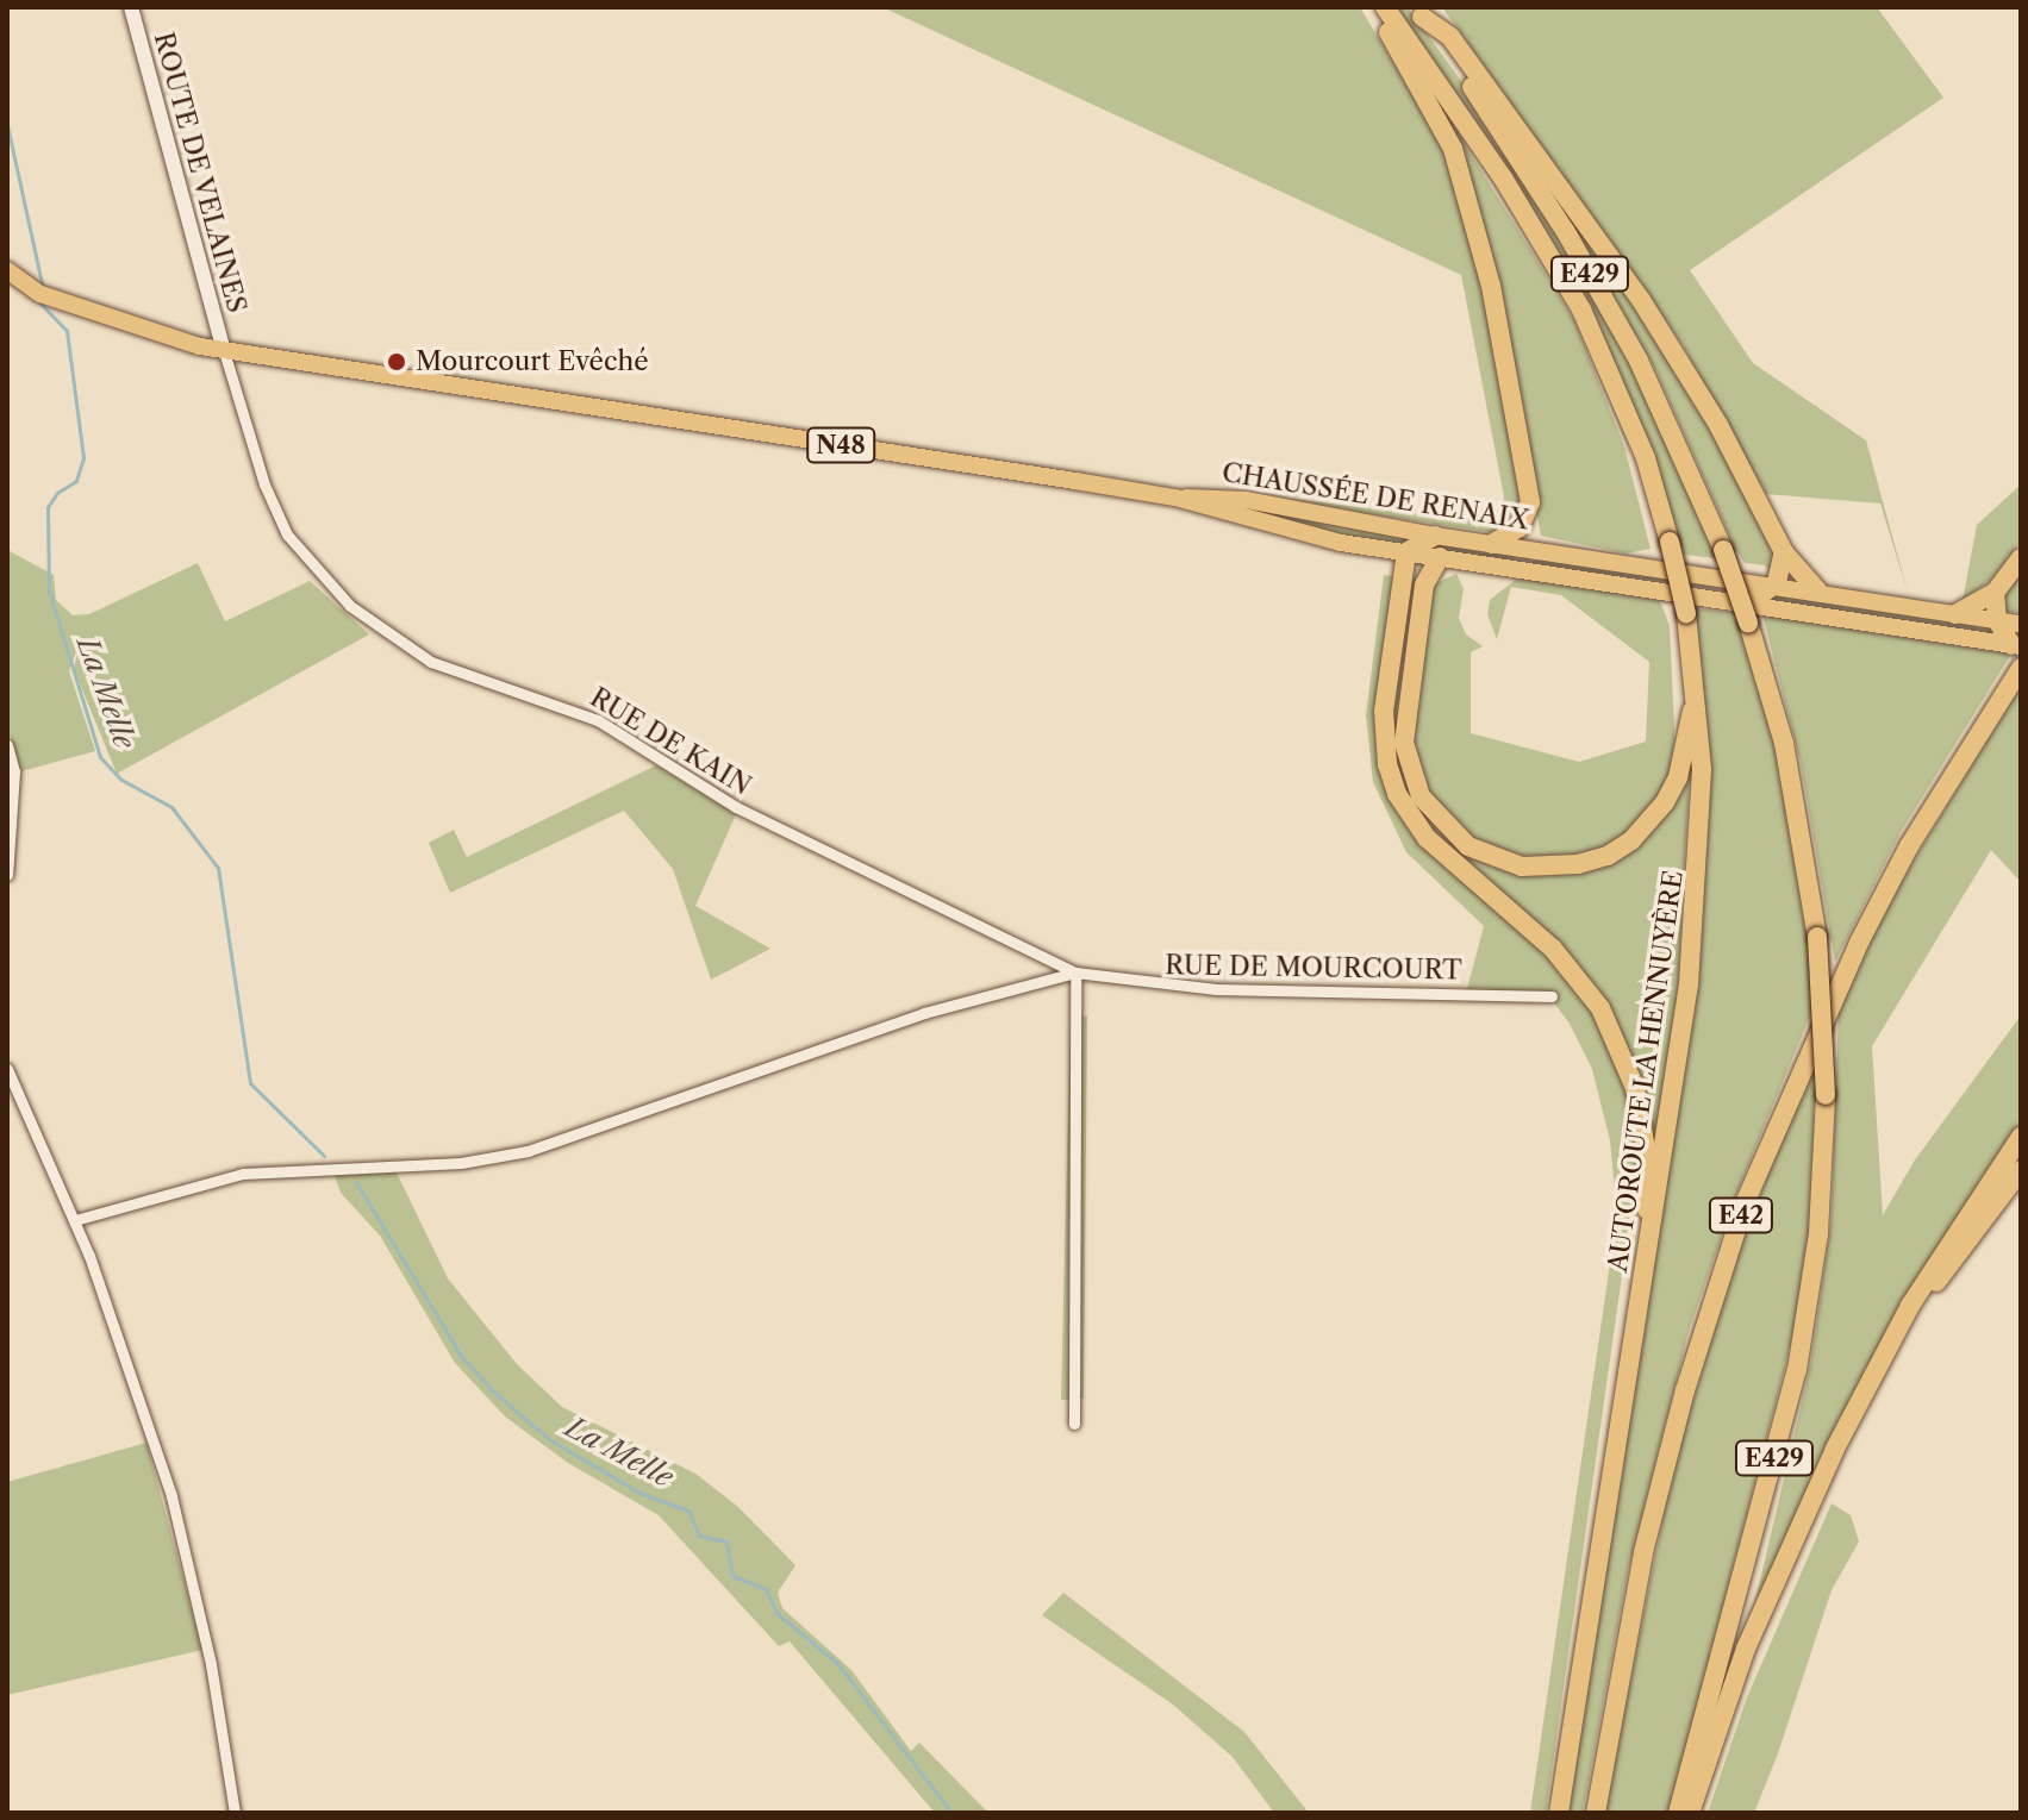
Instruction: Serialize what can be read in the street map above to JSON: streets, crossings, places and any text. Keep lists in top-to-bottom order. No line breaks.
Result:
{"streets":{"highway":["E429","AUTOROUTE LA HENNUYÈRE","E42"],"main road":["N48","CHAUSSÉE DE RENAIX"],"street":["ROUTE DE VELAINES","RUE DE KAIN","RUE DE MOURCOURT"]},"crossings":[["ROUTE DE VELAINES","N48"],["ROUTE DE VELAINES","RUE DE KAIN"],["E429","CHAUSSÉE DE RENAIX"],["N48","CHAUSSÉE DE RENAIX"],["N48","RUE DE KAIN"],["RUE DE KAIN","RUE DE MOURCOURT"]],"water":["La Melle"],"places":["Mourcourt Evêché"]}
